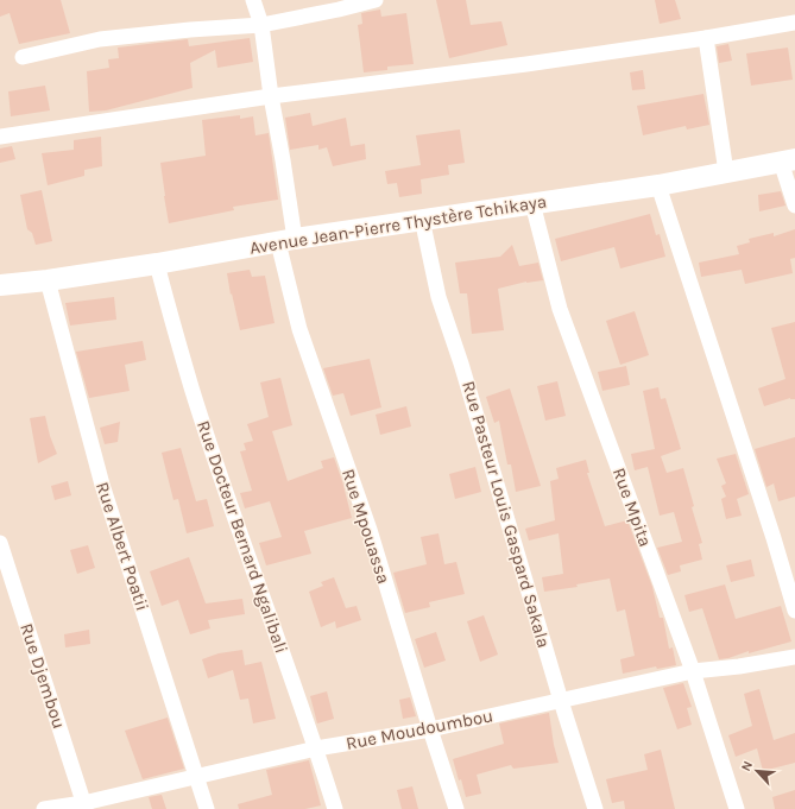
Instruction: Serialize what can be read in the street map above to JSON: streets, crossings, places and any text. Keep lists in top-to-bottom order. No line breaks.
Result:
{"streets":{"street":["Avenue Jean-Pierre Thystère Tchikaya","Rue Mpita","Rue Pasteur Louis Gaspard Sakala","Rue Mpouassa","Rue Docteur Bernard Ngalibali","Rue Albert Poatii","Rue Djembou","Rue Moudoumbou"]},"crossings":[["Avenue Jean-Pierre Thystère Tchikaya","Rue Mpita"],["Avenue Jean-Pierre Thystère Tchikaya","Rue Pasteur Louis Gaspard Sakala"],["Avenue Jean-Pierre Thystère Tchikaya","Rue Mpouassa"],["Avenue Jean-Pierre Thystère Tchikaya","Rue Docteur Bernard Ngalibali"],["Avenue Jean-Pierre Thystère Tchikaya","Rue Albert Poatii"],["Rue Mpita","Rue Moudoumbou"],["Rue Pasteur Louis Gaspard Sakala","Rue Moudoumbou"],["Rue Mpouassa","Rue Moudoumbou"],["Rue Docteur Bernard Ngalibali","Rue Moudoumbou"],["Rue Albert Poatii","Rue Moudoumbou"],["Rue Djembou","Rue Moudoumbou"]],"north":"top left"}
